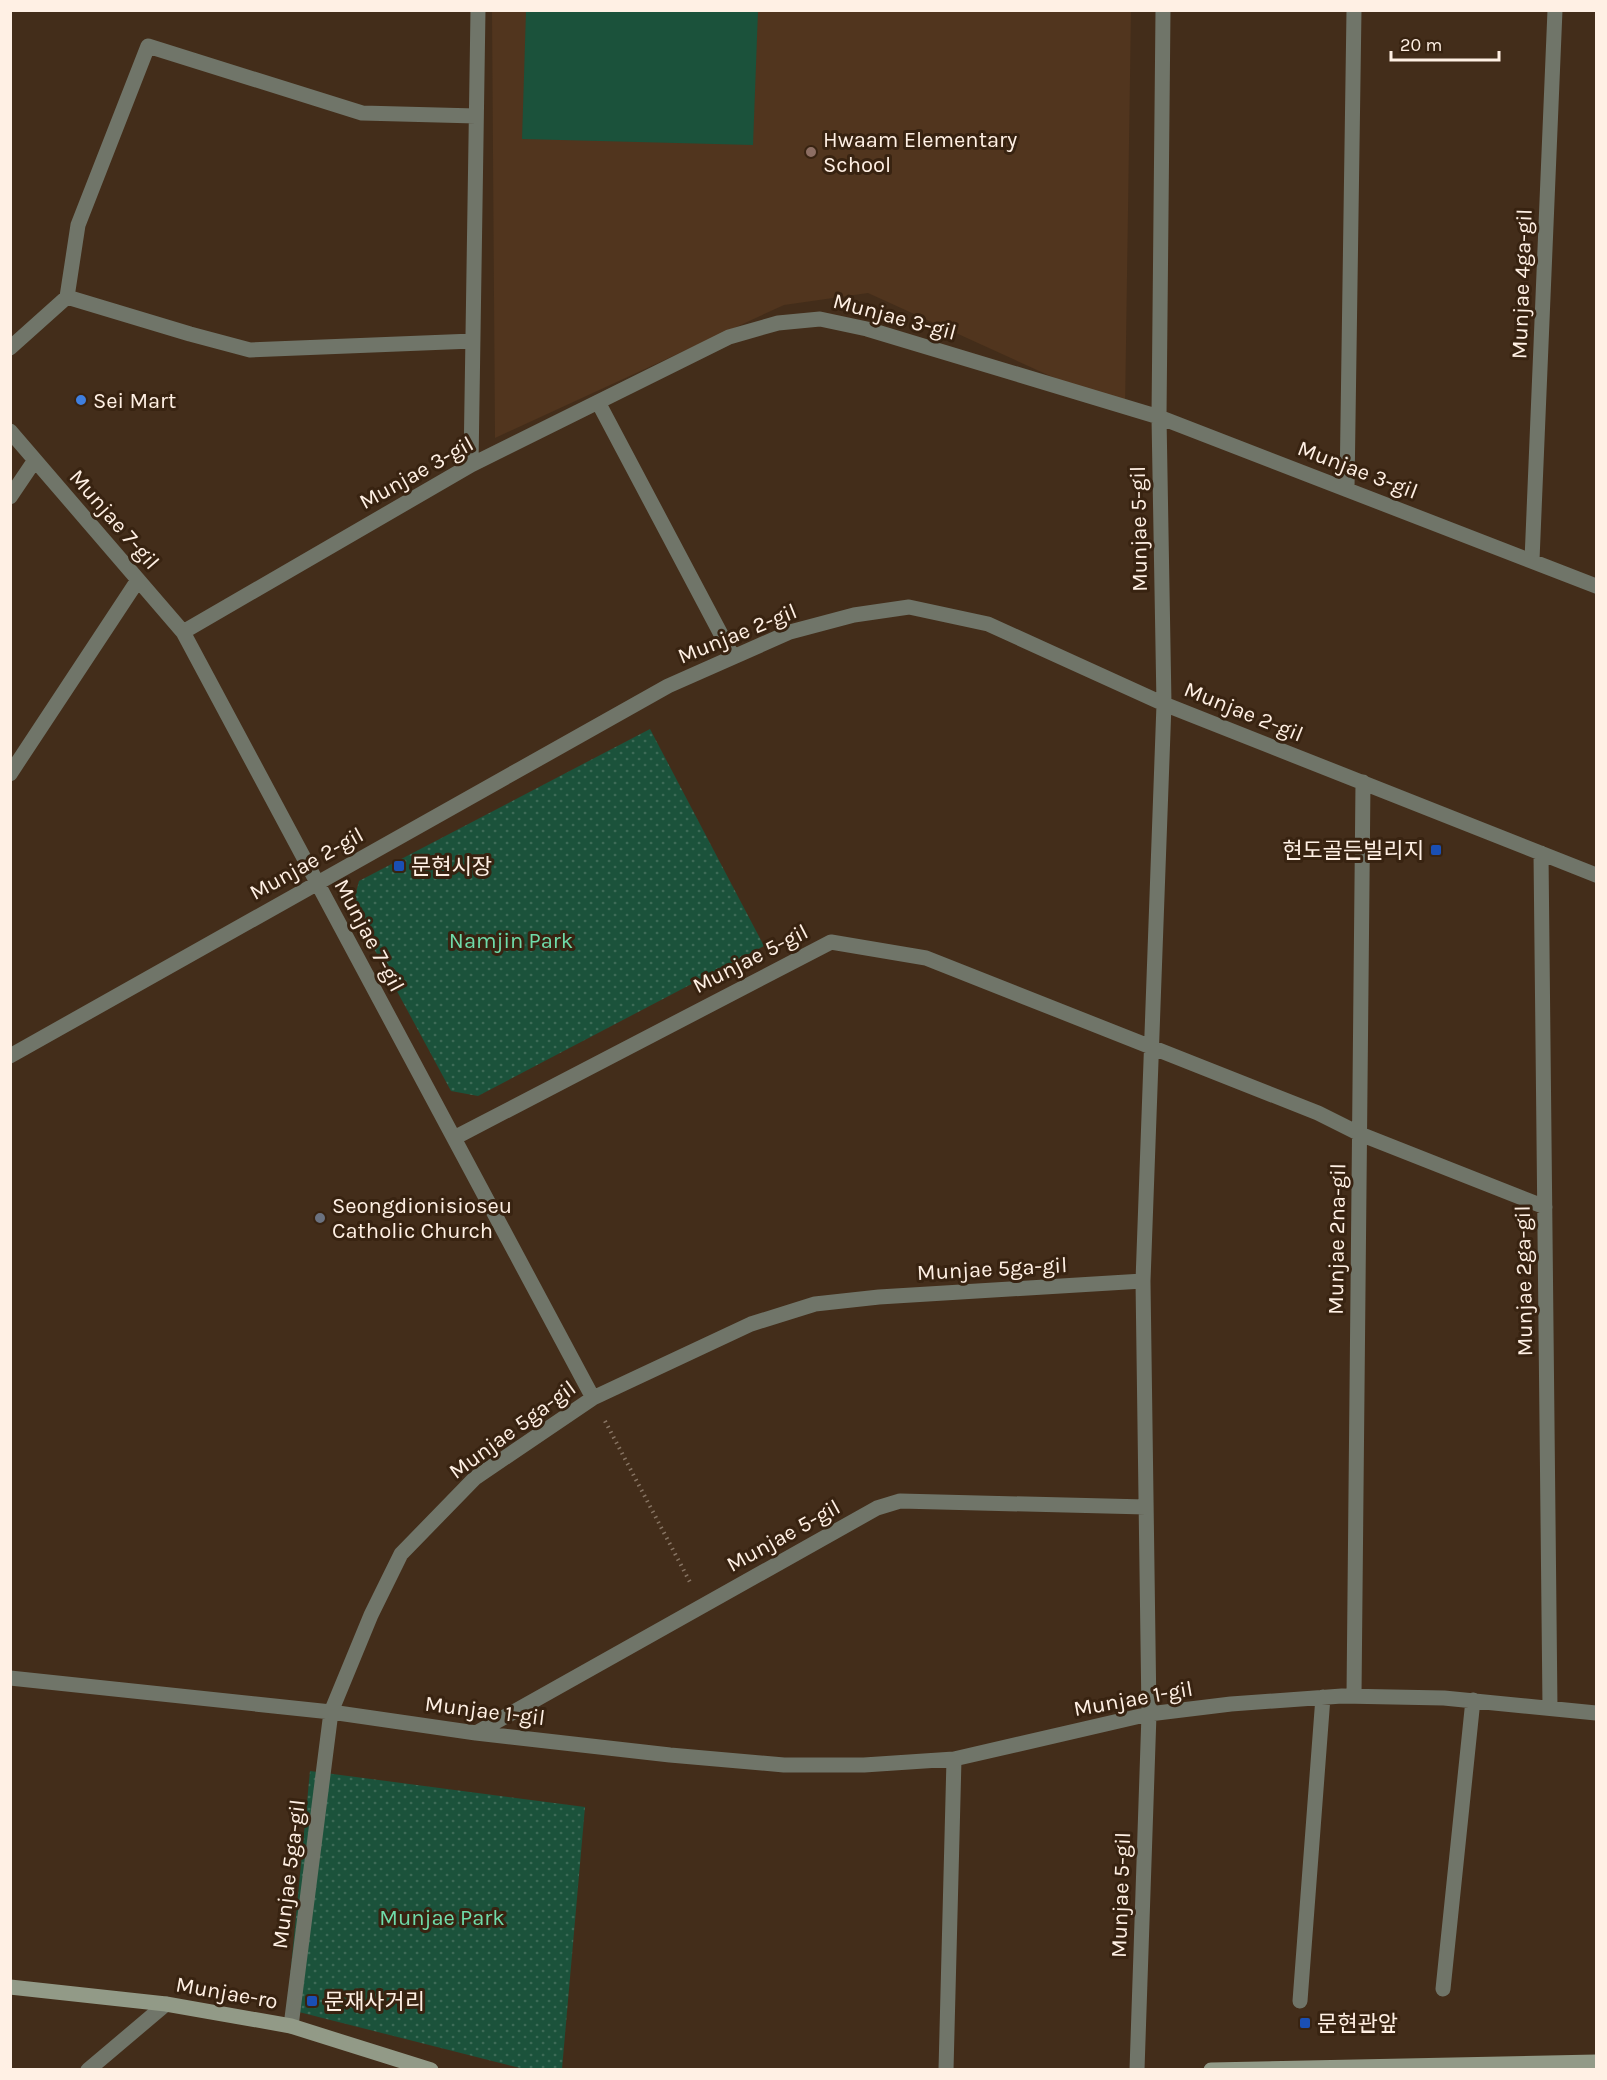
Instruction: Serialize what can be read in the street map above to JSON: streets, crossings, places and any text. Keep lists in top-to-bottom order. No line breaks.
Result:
{"streets":{"street":["Munjae 4ga-gil","Munjae 3-gil","Munjae 7-gil","Munjae 5-gil","Munjae 2-gil","Munjae 2na-gil","Munjae 5ga-gil","Munjae 2ga-gil","Munjae 1-gil","Munjae-ro"]},"crossings":[["Munjae 4ga-gil","Munjae 3-gil"],["Munjae 3-gil","Munjae 7-gil"],["Munjae 3-gil","Munjae 5-gil"],["Munjae 7-gil","Munjae 5-gil"],["Munjae 7-gil","Munjae 2-gil"],["Munjae 7-gil","Munjae 5ga-gil"],["Munjae 5-gil","Munjae 2-gil"],["Munjae 5-gil","Munjae 5ga-gil"],["Munjae 5-gil","Munjae 1-gil"],["Munjae 2-gil","Munjae 2na-gil"],["Munjae 2-gil","Munjae 2ga-gil"],["Munjae 2na-gil","Munjae 1-gil"],["Munjae 5ga-gil","Munjae 1-gil"],["Munjae 5ga-gil","Munjae-ro"],["Munjae 2ga-gil","Munjae 1-gil"]],"parks":["Namjin Park","Munjae Park"],"places":{"other":["Hwaam Elementary School","Sei Mart","Seongdionisioseu Catholic Church"],"transit":["현도골든빌리지","문현시장","문재사거리","문현관앞"]},"scale_bar":"20 m"}
